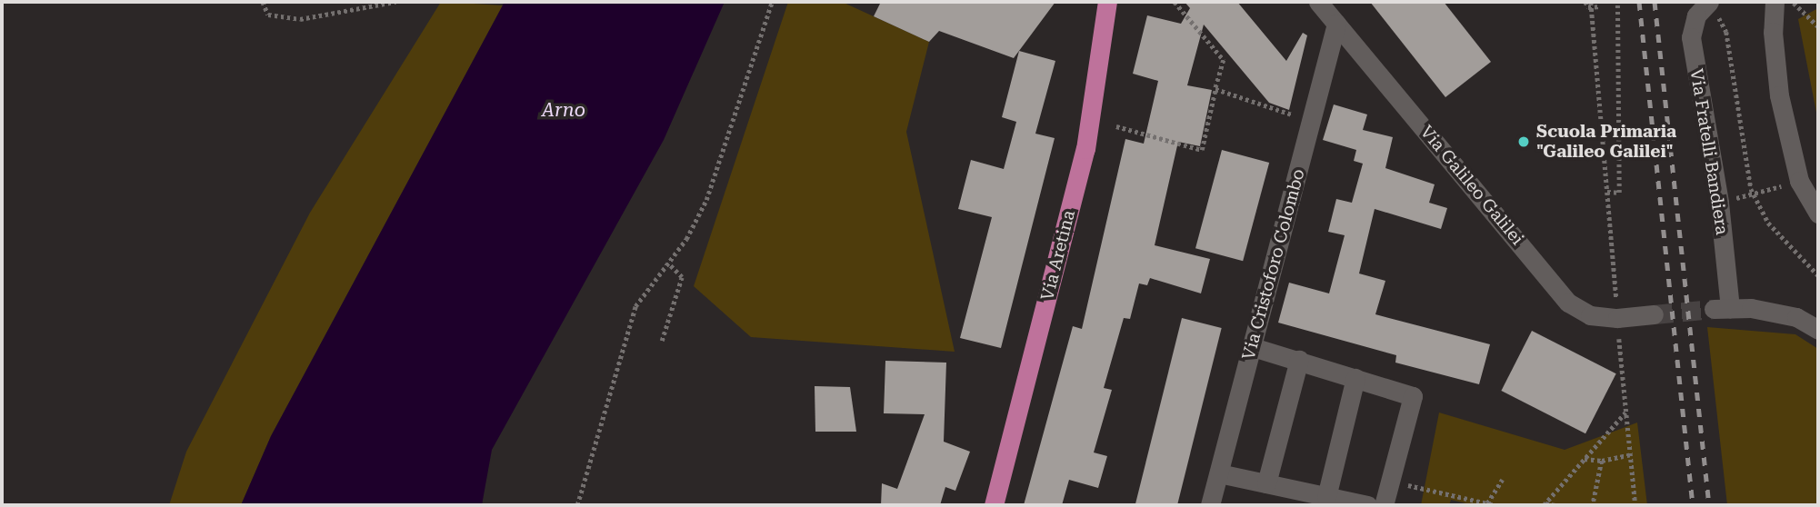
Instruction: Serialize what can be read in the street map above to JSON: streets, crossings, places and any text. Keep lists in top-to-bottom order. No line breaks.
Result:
{"streets":{"main road":["Via Aretina"],"street":["Via Fratelli Bandiera","Via Galileo Galilei","Via Cristoforo Colombo"]},"crossings":[["Via Galileo Galilei","Via Cristoforo Colombo"]],"water":["Arno"],"places":["Scuola Primaria \"Galileo Galilei\""]}
